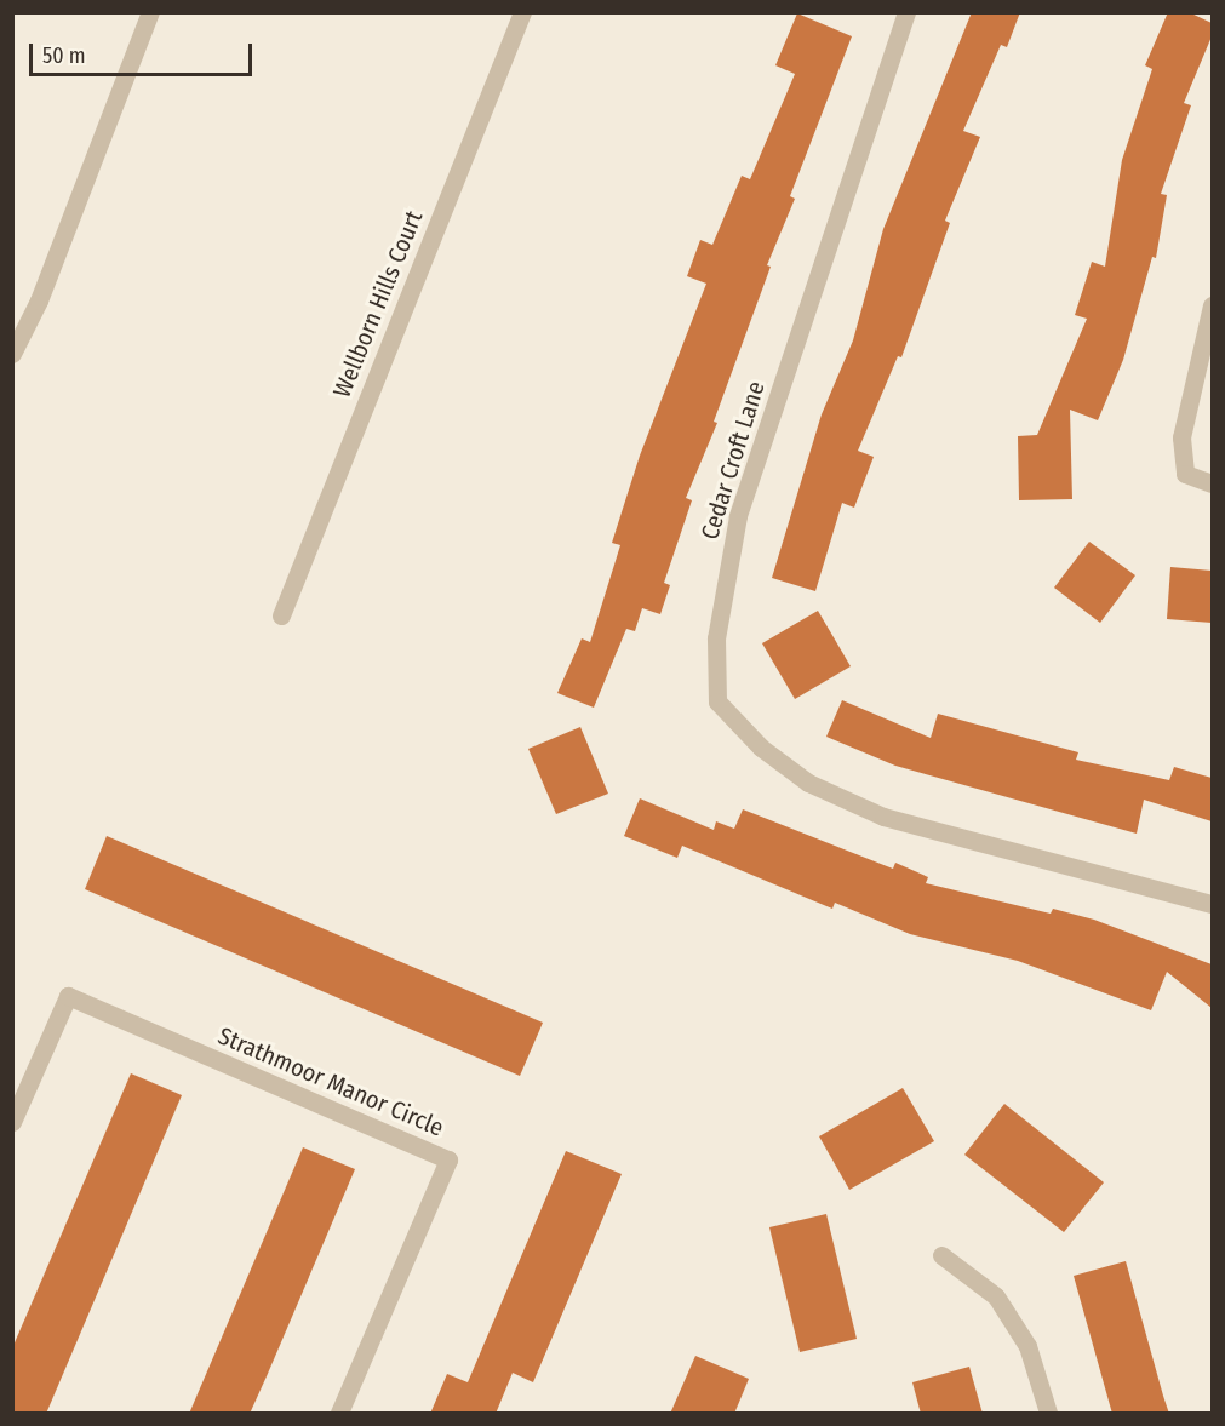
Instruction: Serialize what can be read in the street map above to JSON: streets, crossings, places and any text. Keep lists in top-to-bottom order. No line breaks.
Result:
{"streets":{"street":["Wellborn Hills Court","Cedar Croft Lane","Strathmoor Manor Circle"]},"scale_bar":"50 m"}
